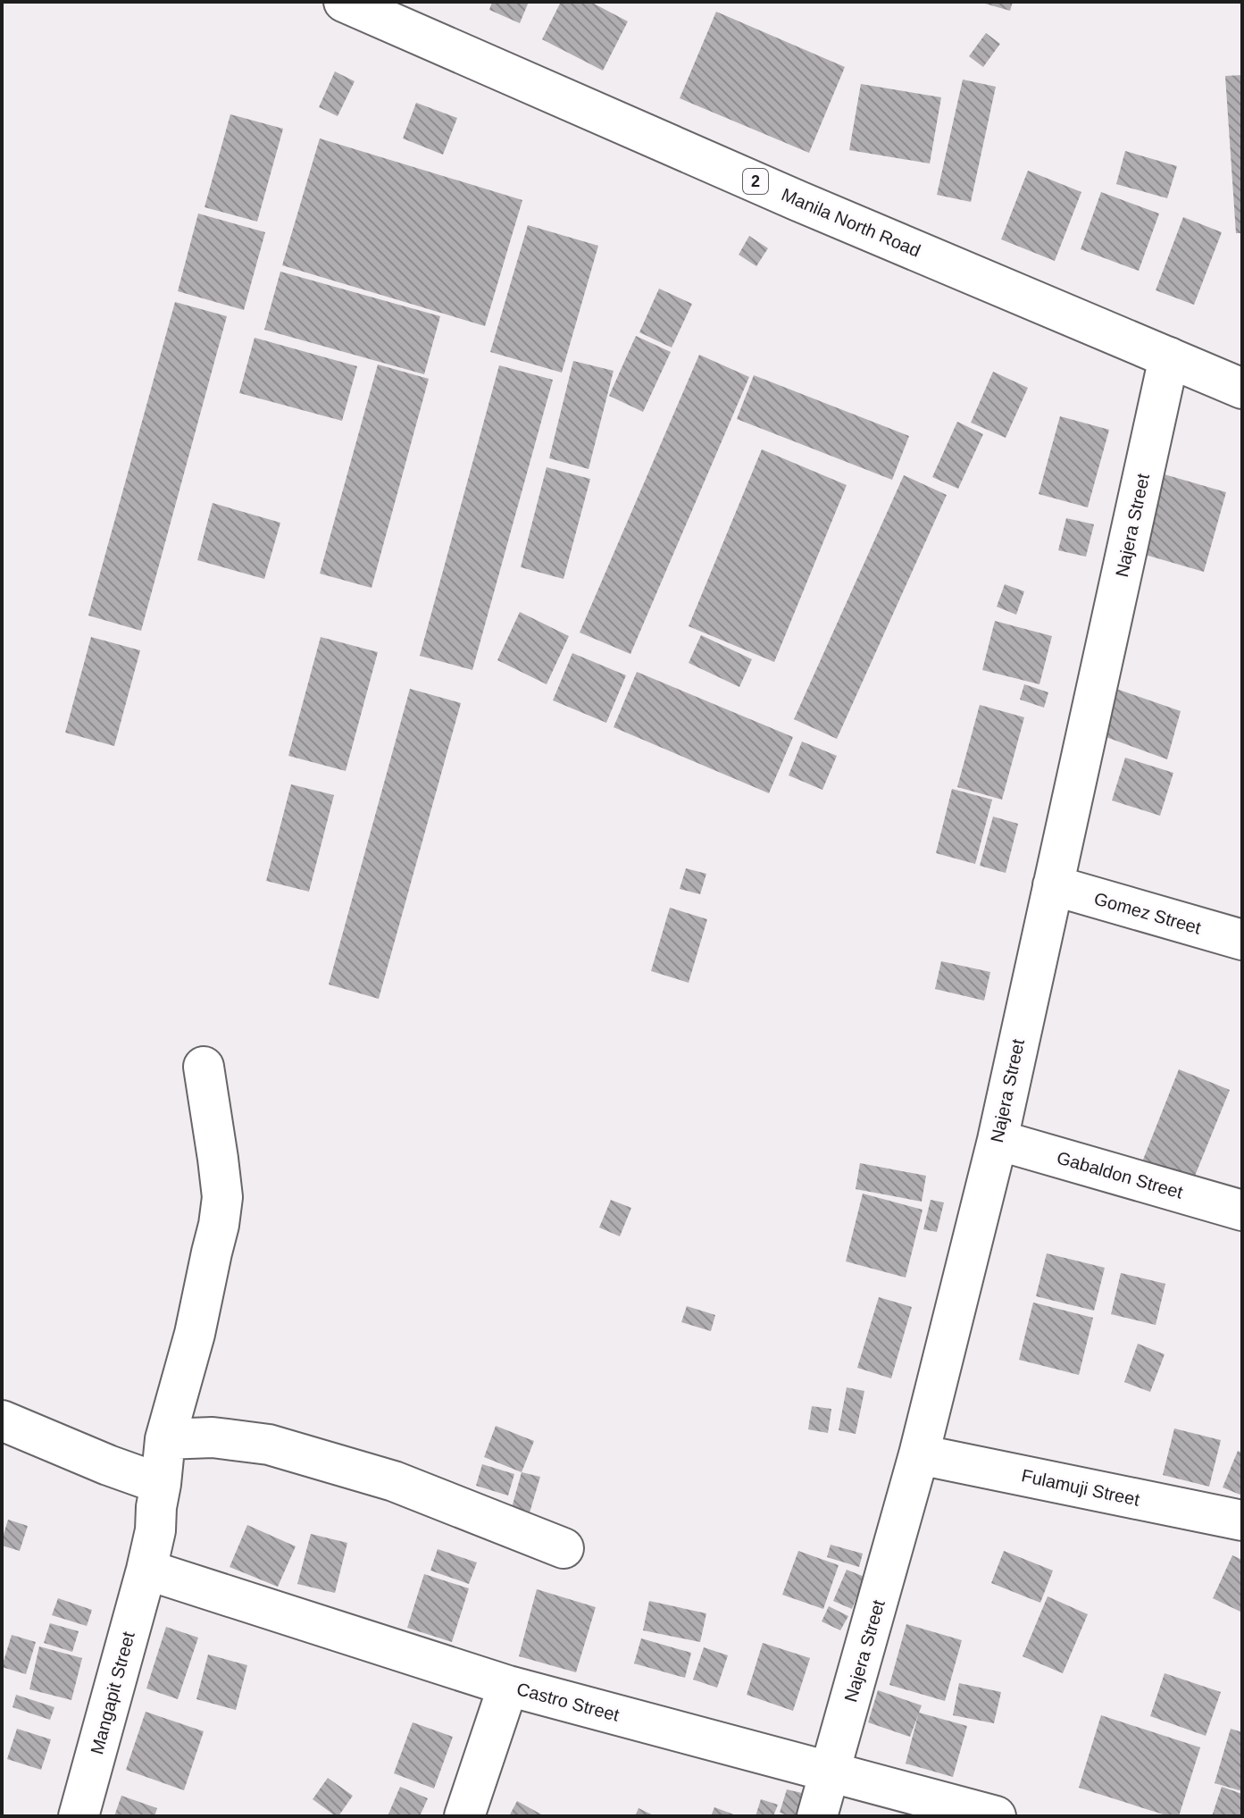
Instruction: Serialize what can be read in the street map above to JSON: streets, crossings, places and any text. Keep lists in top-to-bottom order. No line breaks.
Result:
{"streets":{"main road":["2","Manila North Road","Najera Street","Gomez Street","Gabaldon Street","Fulamuji Street","Mangapit Street","Castro Street"]},"crossings":[["Manila North Road","Najera Street"],["Najera Street","Gomez Street"],["Najera Street","Gabaldon Street"],["Najera Street","Fulamuji Street"],["Najera Street","Castro Street"],["Mangapit Street","Castro Street"]]}
